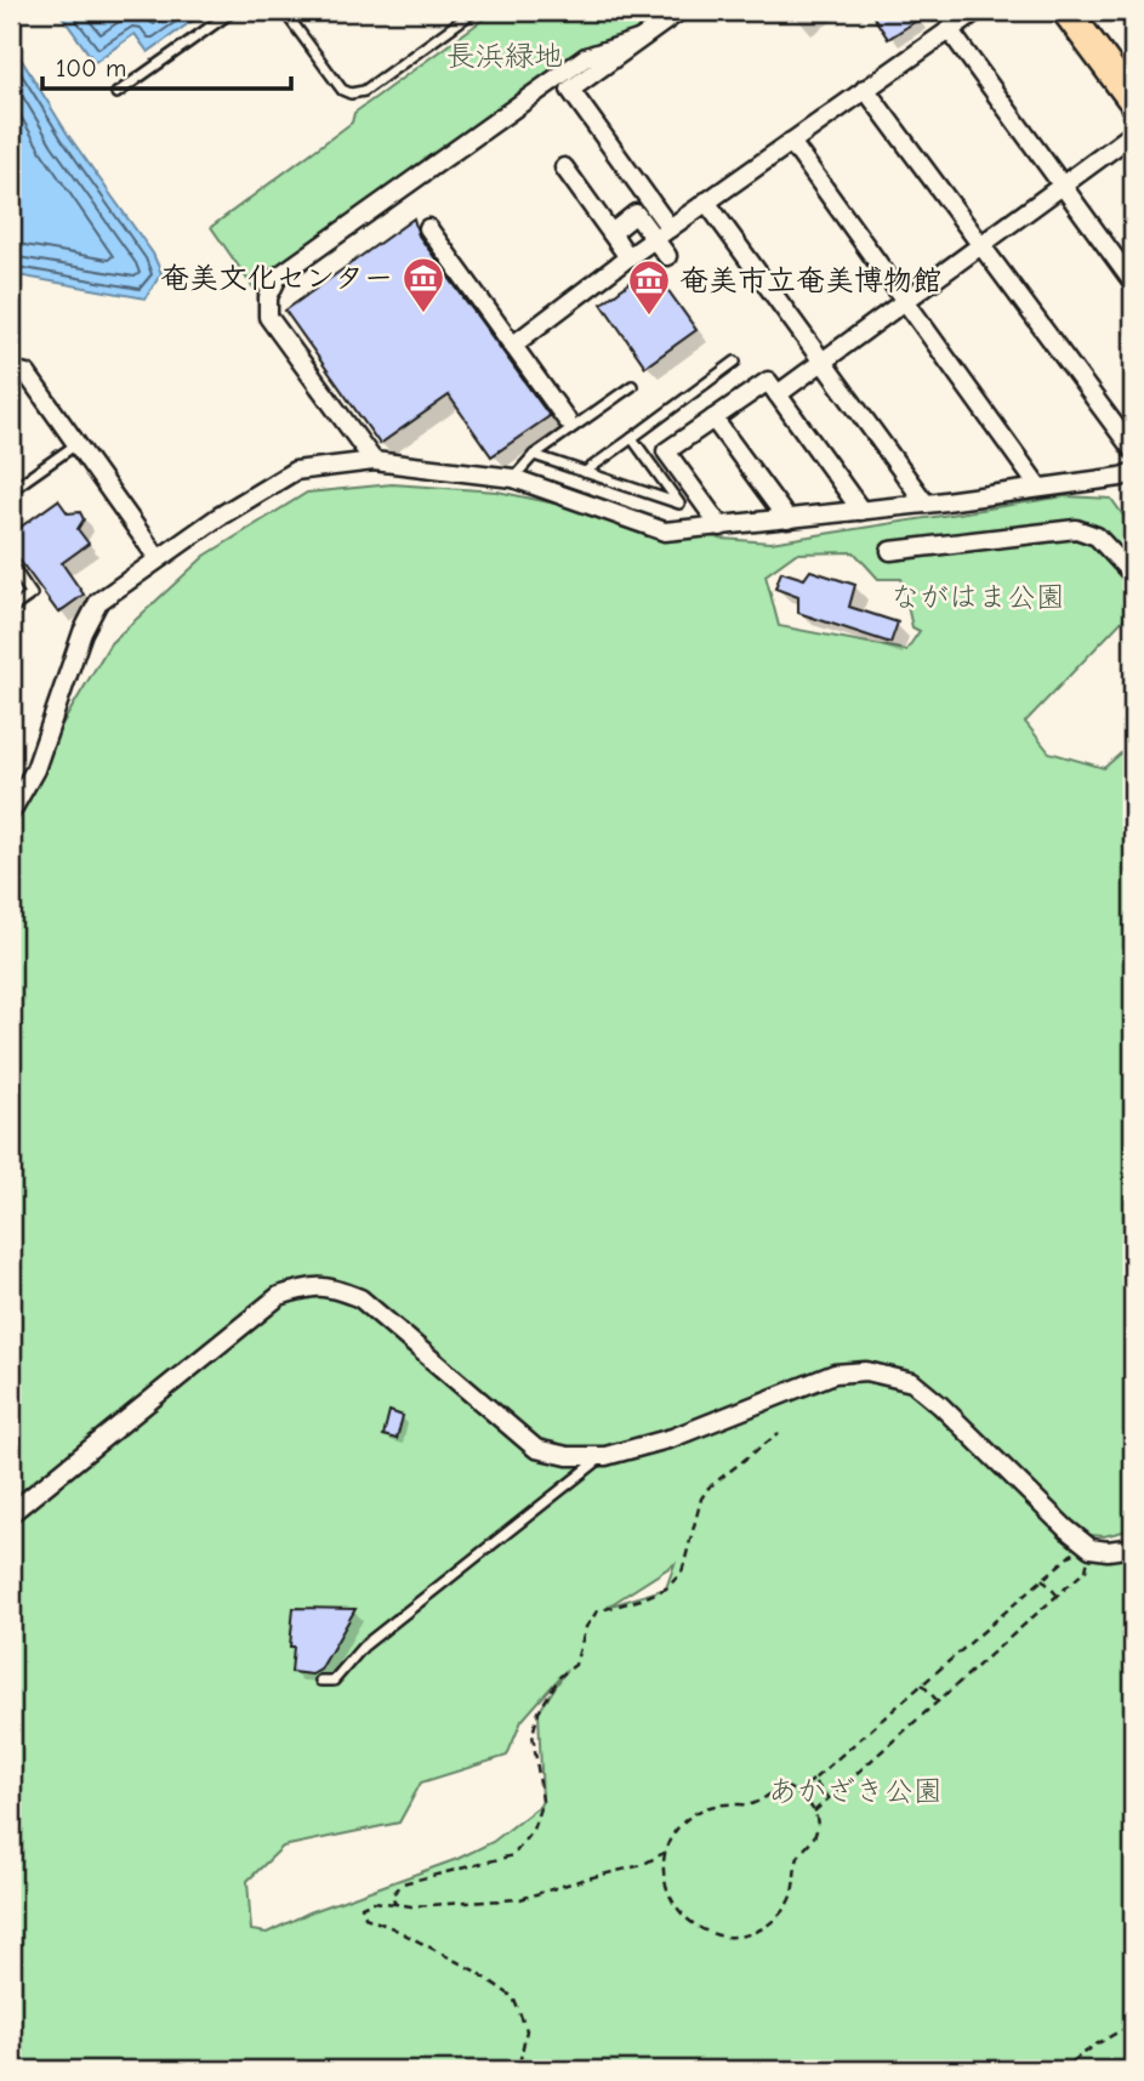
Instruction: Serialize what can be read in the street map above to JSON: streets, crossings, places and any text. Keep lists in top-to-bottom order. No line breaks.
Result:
{"parks":["長浜緑地","ながはま公園","あかざき公園"],"places":{"museum":["奄美文化センター","奄美市立奄美博物館"]},"scale_bar":"100 m"}
